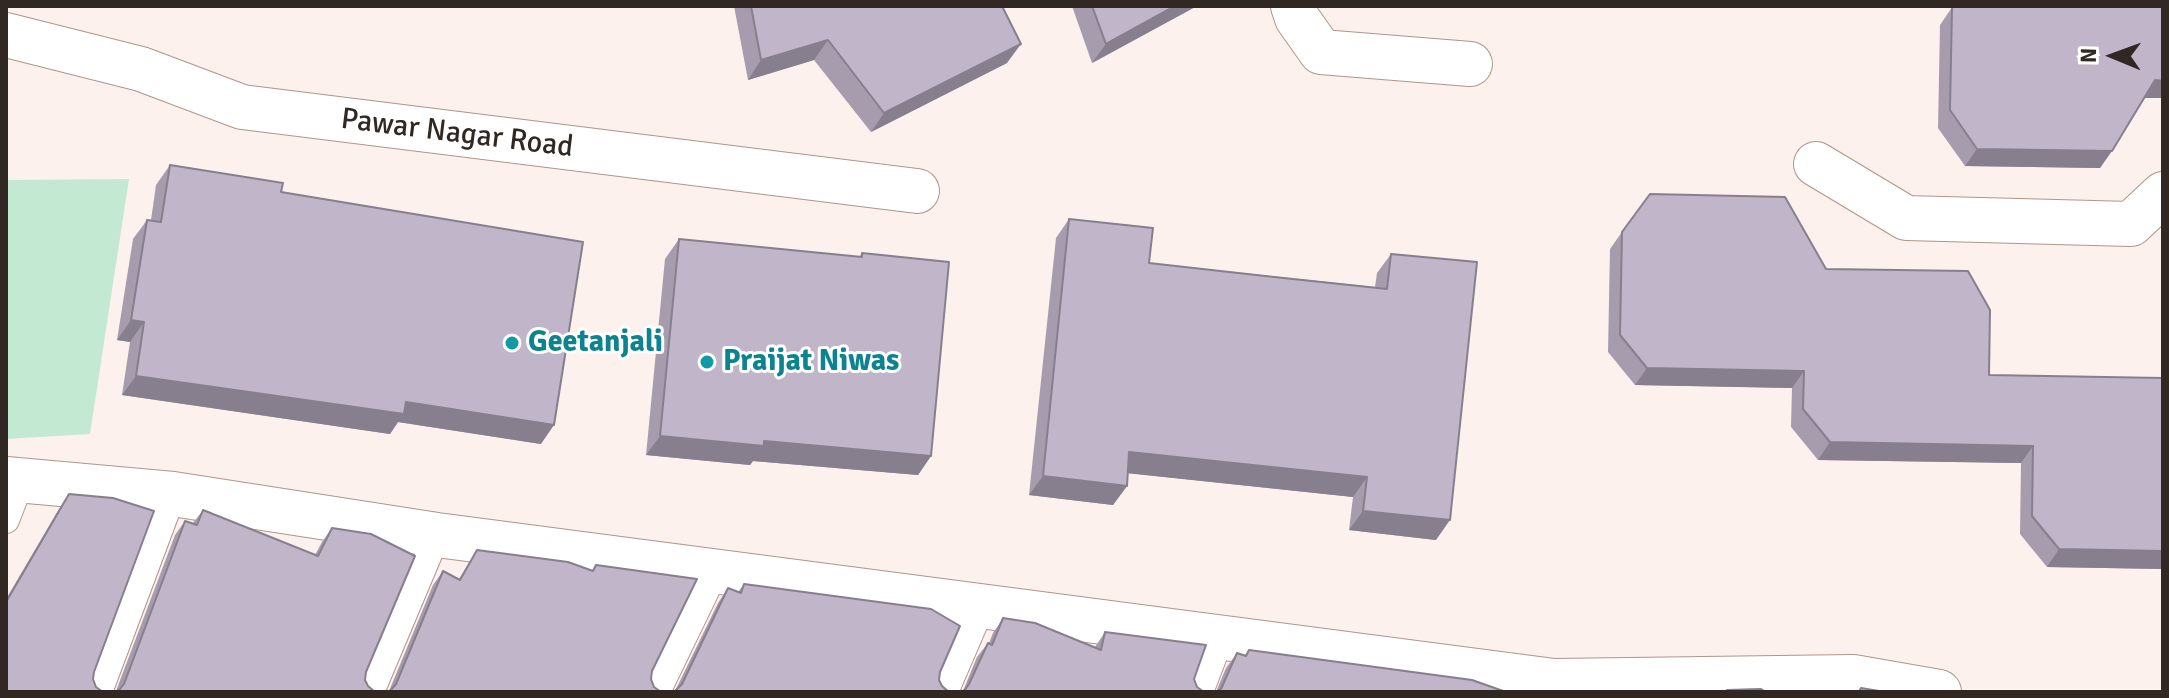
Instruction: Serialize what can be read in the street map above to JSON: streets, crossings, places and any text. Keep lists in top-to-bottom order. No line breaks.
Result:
{"streets":{"street":["Pawar Nagar Road"]},"places":["Geetanjali","Praijat Niwas"],"north":"left"}
